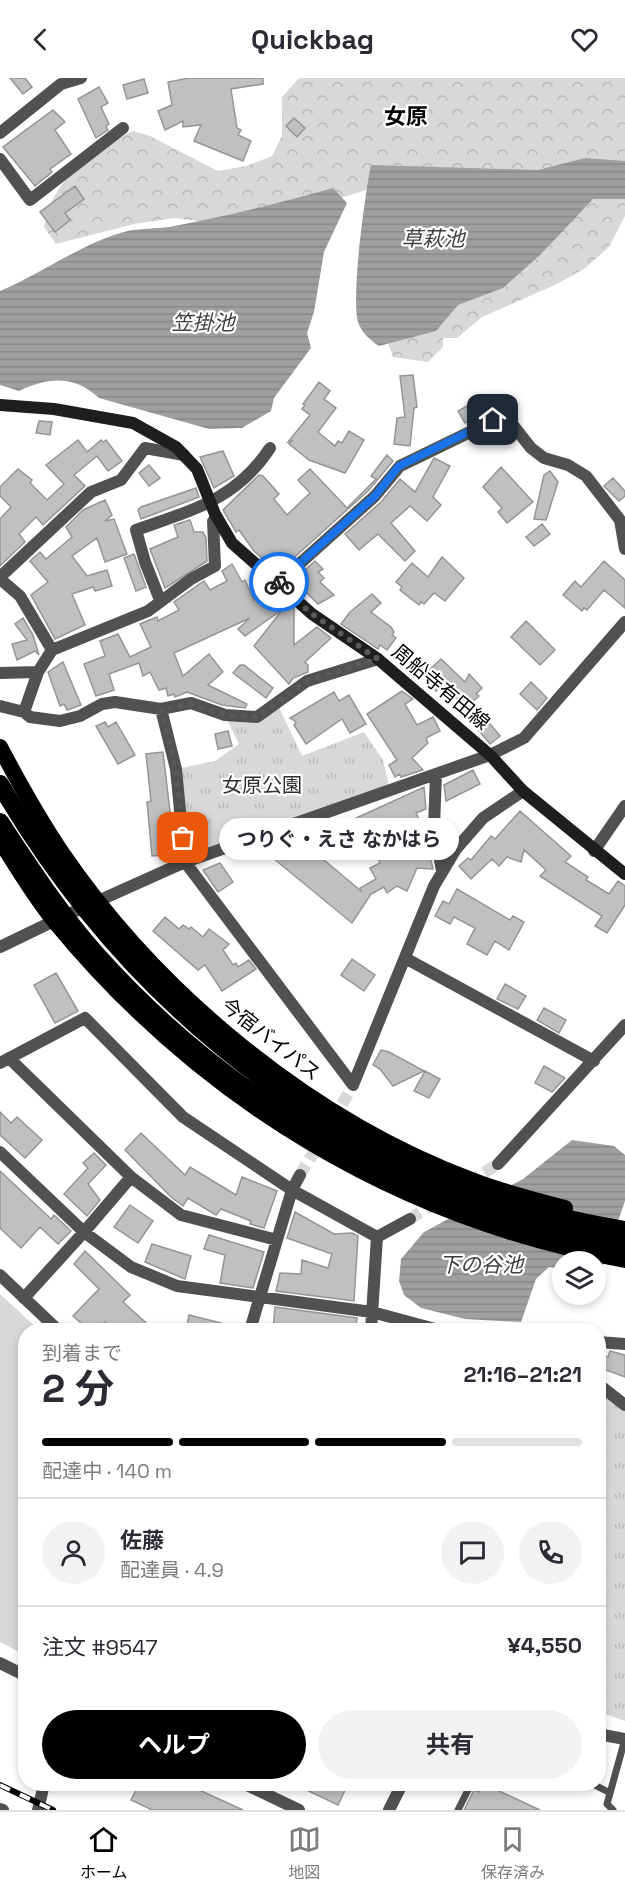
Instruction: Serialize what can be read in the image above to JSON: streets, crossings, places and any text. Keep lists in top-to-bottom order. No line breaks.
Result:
{"streets":{"highway":["今宿バイパス"],"main road":["周船寺有田線"]},"districts":["女原"],"water":["草萩池","笠掛池","下の谷池"],"parks":["女原公園"],"places":["つりぐ・えさ なかはら"],"page":{"header":"Quickbag","bubble":"つりぐ・えさ なかはら","heading":["2 分","到着まで","21:16–21:21"],"panel":["佐藤","配達員 · 4.9","注文 #9547","¥4,550"],"bar":"配達中 · 140 m","buttons":["ヘルプ","共有"],"tabs":["ホーム","地図","保存済み"]}}
